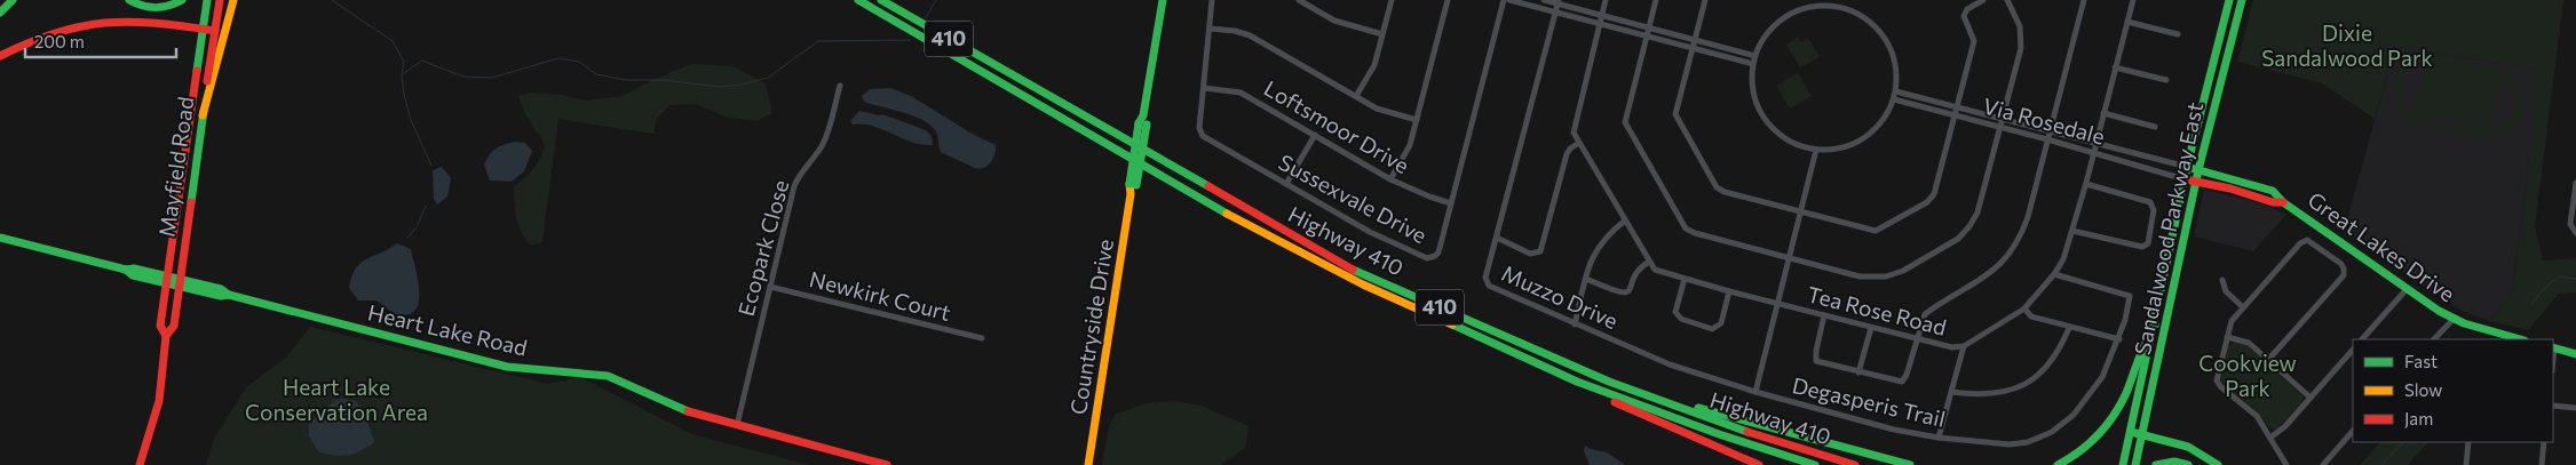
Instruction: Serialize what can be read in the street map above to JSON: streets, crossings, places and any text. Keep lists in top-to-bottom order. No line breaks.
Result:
{"streets":{"main road":["410","Mayfield Road","Sandalwood Parkway East","Highway 410","Great Lakes Drive","Countryside Drive","Heart Lake Road"],"street":["Via Rosedale","Loftsmoor Drive","Sussexvale Drive","Ecopark Close","Newkirk Court","Muzzo Drive","Tea Rose Road","Degasperis Trail"]},"crossings":[["Via Rosedale","Sandalwood Parkway East"],["Via Rosedale","Great Lakes Drive"],["Via Rosedale","Tea Rose Road"],["Loftsmoor Drive","Sussexvale Drive"],["Mayfield Road","Heart Lake Road"],["Sandalwood Parkway East","Great Lakes Drive"],["Ecopark Close","Newkirk Court"],["Ecopark Close","Heart Lake Road"],["Muzzo Drive","Degasperis Trail"],["Tea Rose Road","Degasperis Trail"]],"parks":["Dixie Sandalwood Park","Cookview Park","Heart Lake Conservation Area"],"legend":["Fast","Slow","Jam"],"scale_bar":"200 m"}
